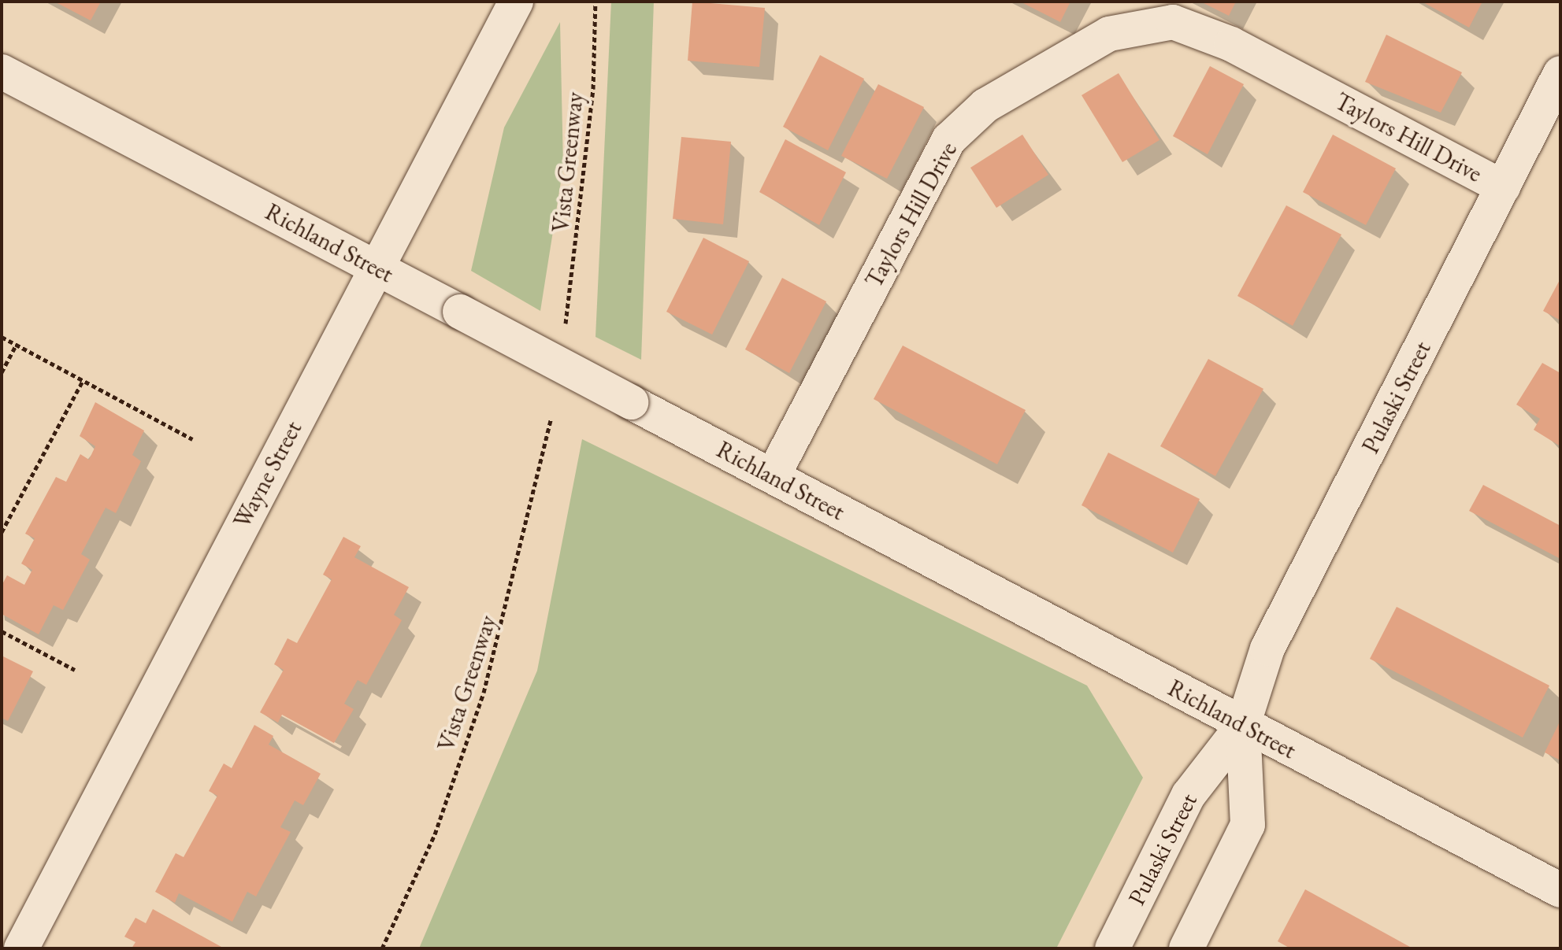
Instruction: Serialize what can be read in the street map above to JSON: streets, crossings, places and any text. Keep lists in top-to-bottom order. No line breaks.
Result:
{"streets":{"street":["Taylors Hill Drive","Richland Street","Pulaski Street","Wayne Street"],"path":["Vista Greenway"]},"crossings":[["Taylors Hill Drive","Richland Street"],["Taylors Hill Drive","Pulaski Street"],["Richland Street","Pulaski Street"],["Richland Street","Wayne Street"]]}
